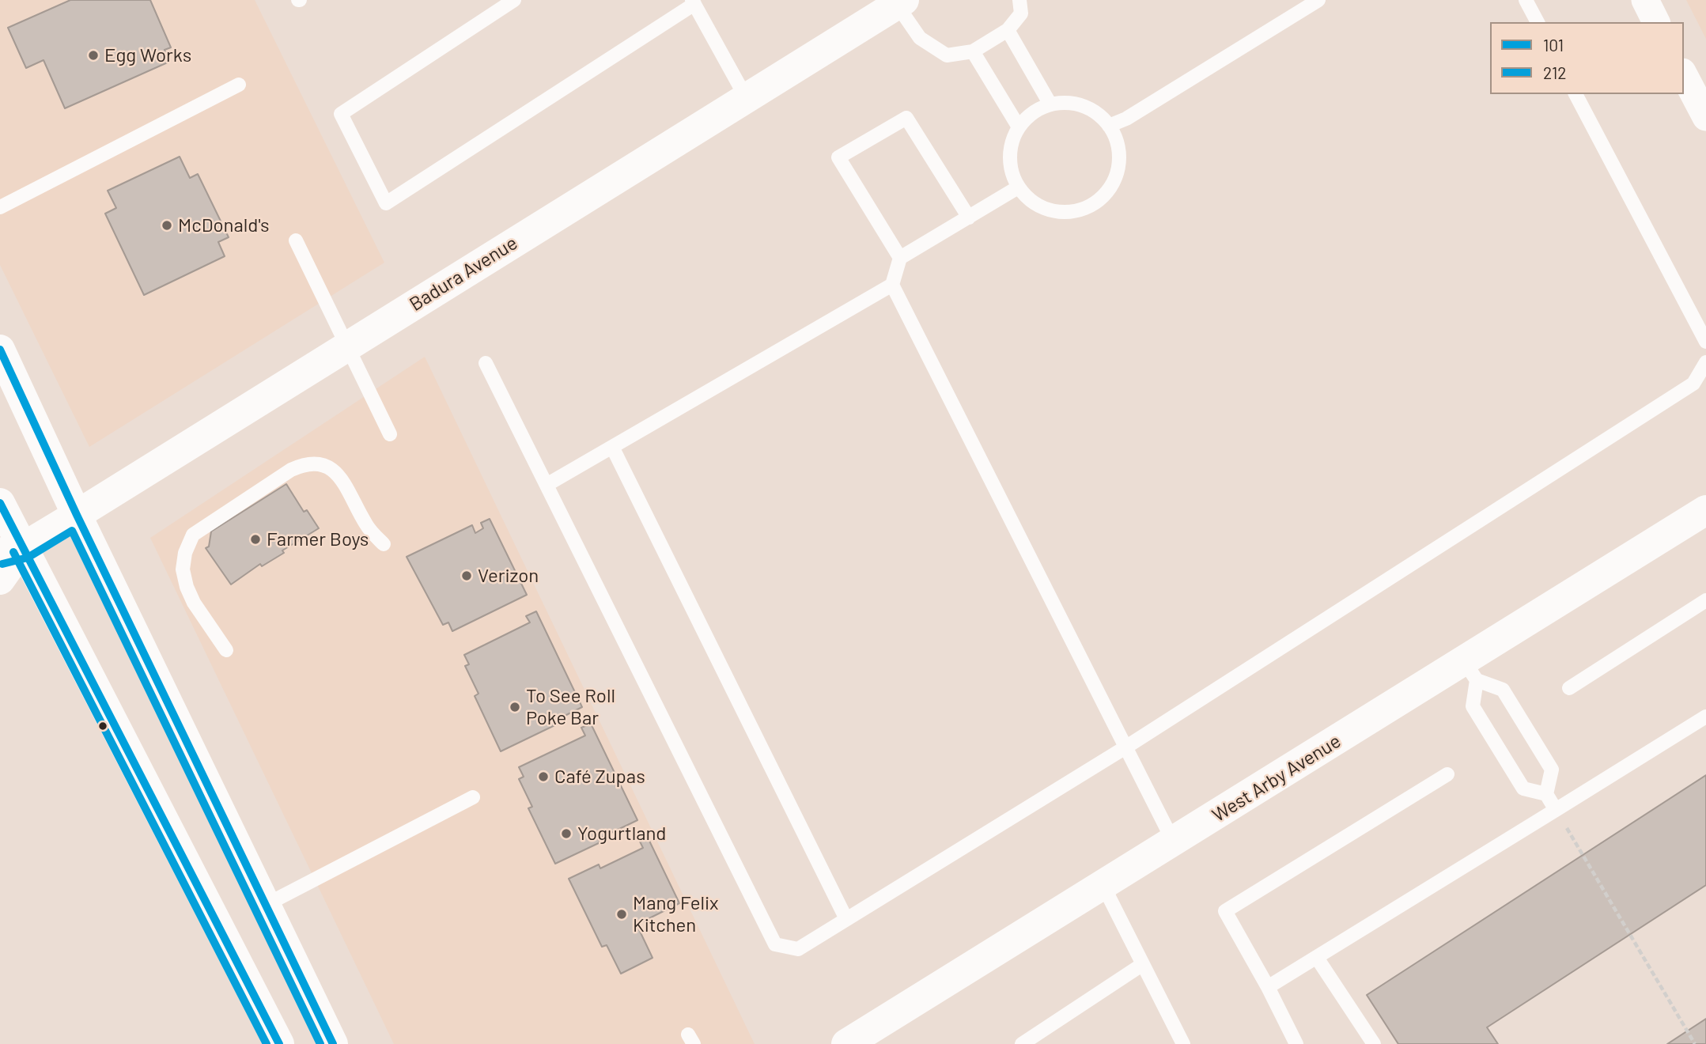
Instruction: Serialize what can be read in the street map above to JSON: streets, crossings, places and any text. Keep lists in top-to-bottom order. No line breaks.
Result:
{"streets":{"main road":["Badura Avenue","West Arby Avenue"]},"places":["Egg Works","McDonald's","Farmer Boys","Verizon","To See Roll Poke Bar","Café Zupas","Yogurtland","Mang Felix Kitchen"],"lines":["transit line 101","transit line 212"],"legend":["101","212"]}
